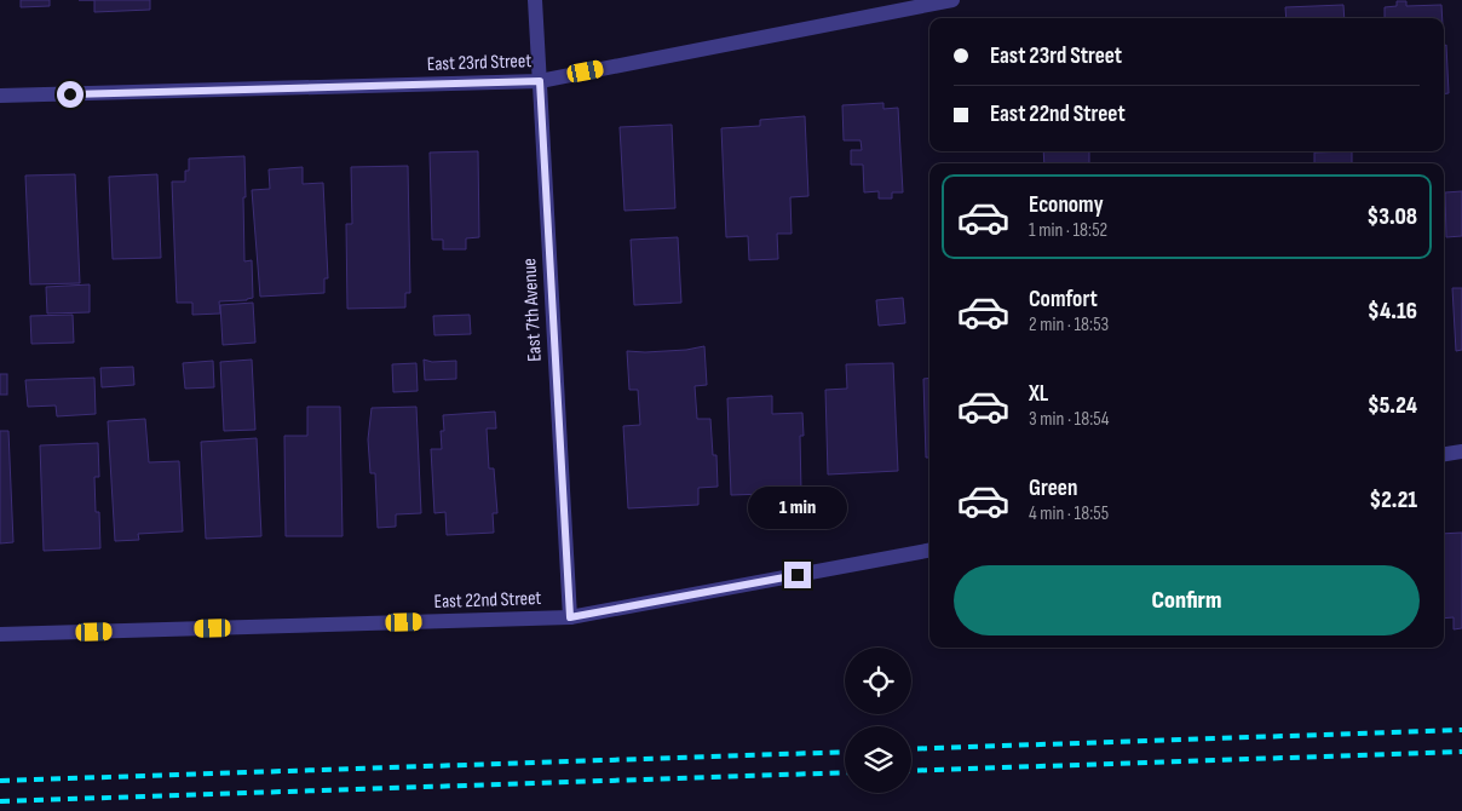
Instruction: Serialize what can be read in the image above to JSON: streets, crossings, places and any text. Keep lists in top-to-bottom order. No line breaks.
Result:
{"streets":{"street":["East 23rd Street","East 7th Avenue","East 22nd Street"]},"crossings":[["East 23rd Street","East 7th Avenue"],["East 7th Avenue","East 22nd Street"]],"page":{"banner":["East 23rd Street","East 22nd Street"],"list":[{"name":"Economy","note":"1 min · 18:52","value":"$3.08"},{"name":"Comfort","note":"2 min · 18:53","value":"$4.16"},{"name":"XL","note":"3 min · 18:54","value":"$5.24"},{"name":"Green","note":"4 min · 18:55","value":"$2.21"}],"bubble":"1 min","buttons":"Confirm"}}
